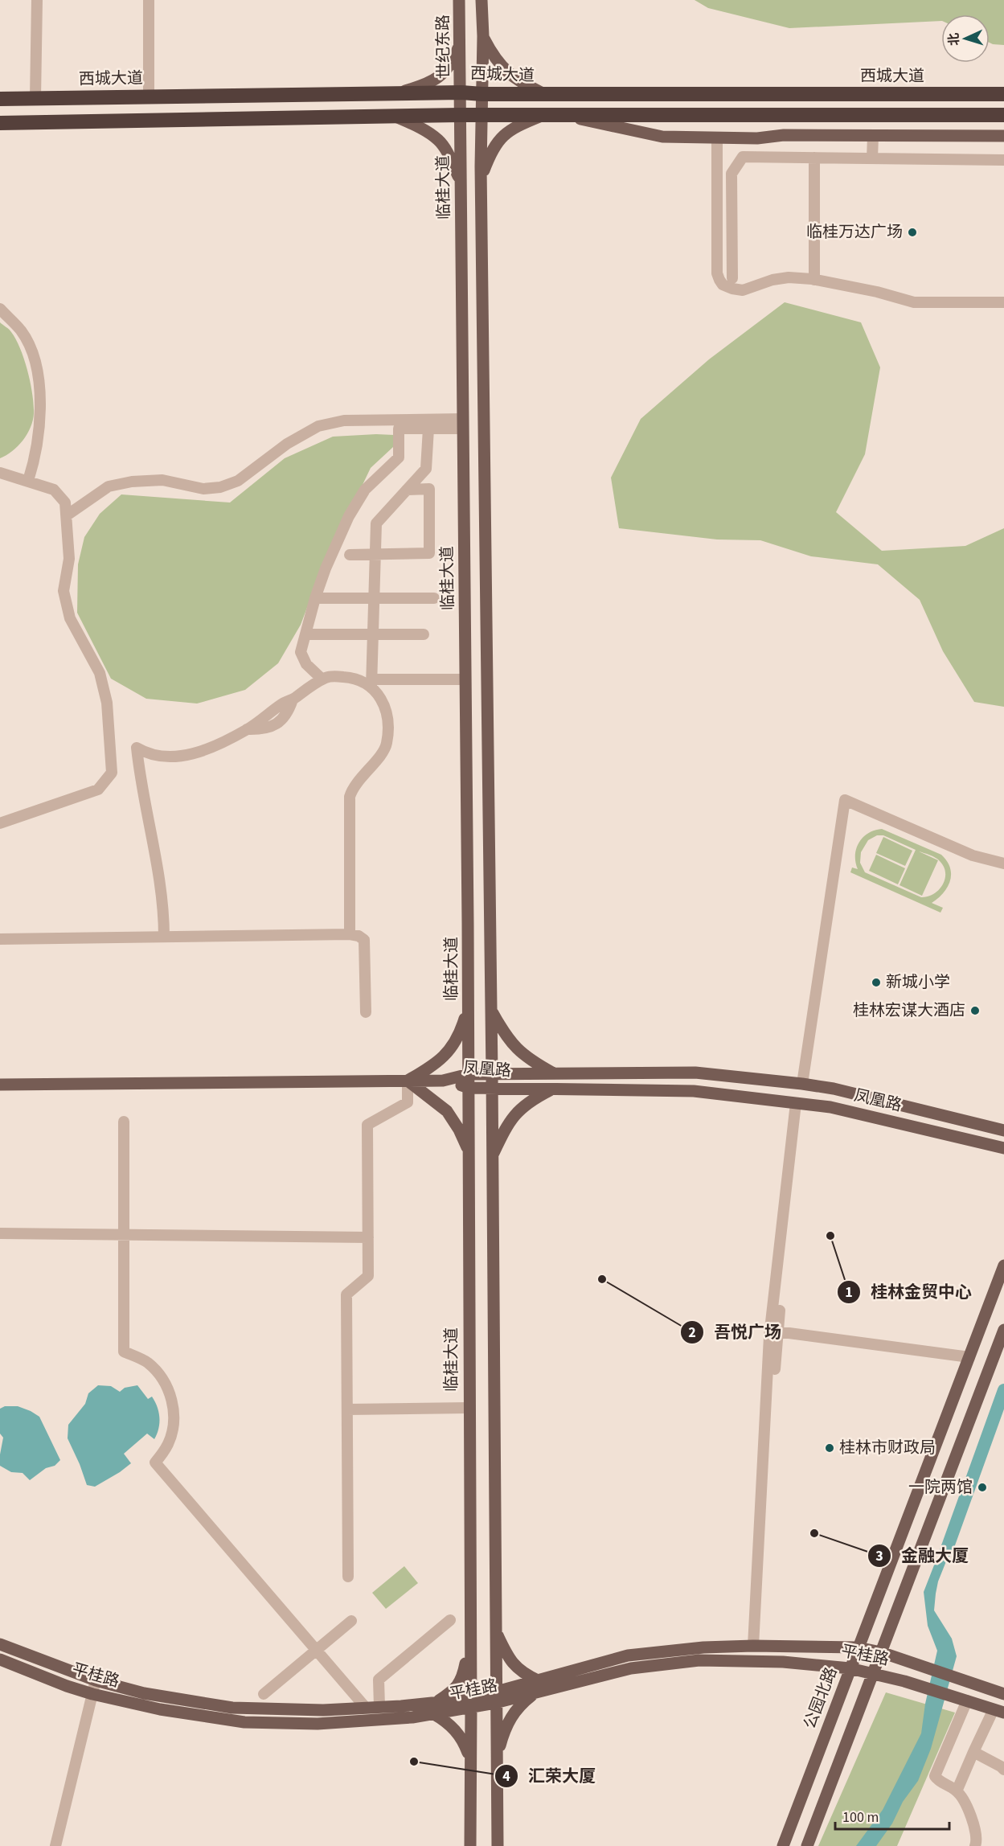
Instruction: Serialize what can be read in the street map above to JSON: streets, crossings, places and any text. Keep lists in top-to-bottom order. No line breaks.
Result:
{"streets":{"highway":["西城大道"],"main road":["世纪东路","临桂大道","凤凰路","平桂路","公园北路"]},"crossings":[["世纪东路","西城大道"],["世纪东路","临桂大道"],["西城大道","临桂大道"],["临桂大道","凤凰路"],["临桂大道","平桂路"],["平桂路","公园北路"]],"places":["临桂万达广场","新城小学","桂林宏谋大酒店","桂林金贸中心","吾悦广场","桂林市财政局","一院两馆","金融大厦","汇荣大厦"],"scale_bar":"100 m","north":"left"}
